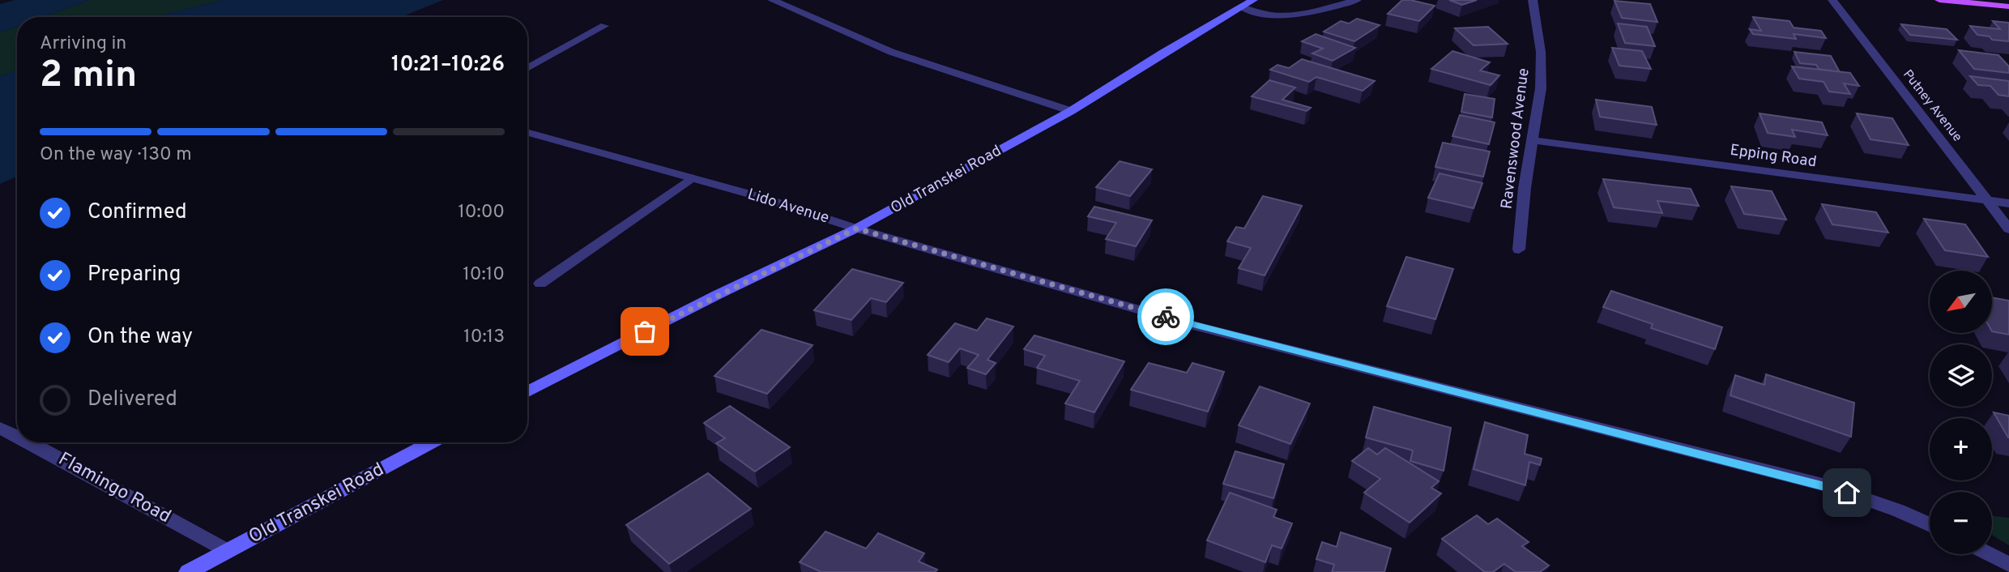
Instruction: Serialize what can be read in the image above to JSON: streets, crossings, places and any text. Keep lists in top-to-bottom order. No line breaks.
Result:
{"streets":{"main road":["Old Transkei Road"],"street":["Putney Avenue","Ravenswood Avenue","Epping Road","Lido Avenue","Flamingo Road"]},"crossings":[["Putney Avenue","Epping Road"],["Ravenswood Avenue","Epping Road"],["Old Transkei Road","Lido Avenue"],["Old Transkei Road","Flamingo Road"]],"north":"bottom left","page":{"heading":["2 min","Arriving in","10:21–10:26"],"bar":"On the way · 130 m","list":[["Confirmed","10:00"],["Preparing","10:10"],["On the way","10:13"],"Delivered"],"map_buttons":["+","−"]}}
